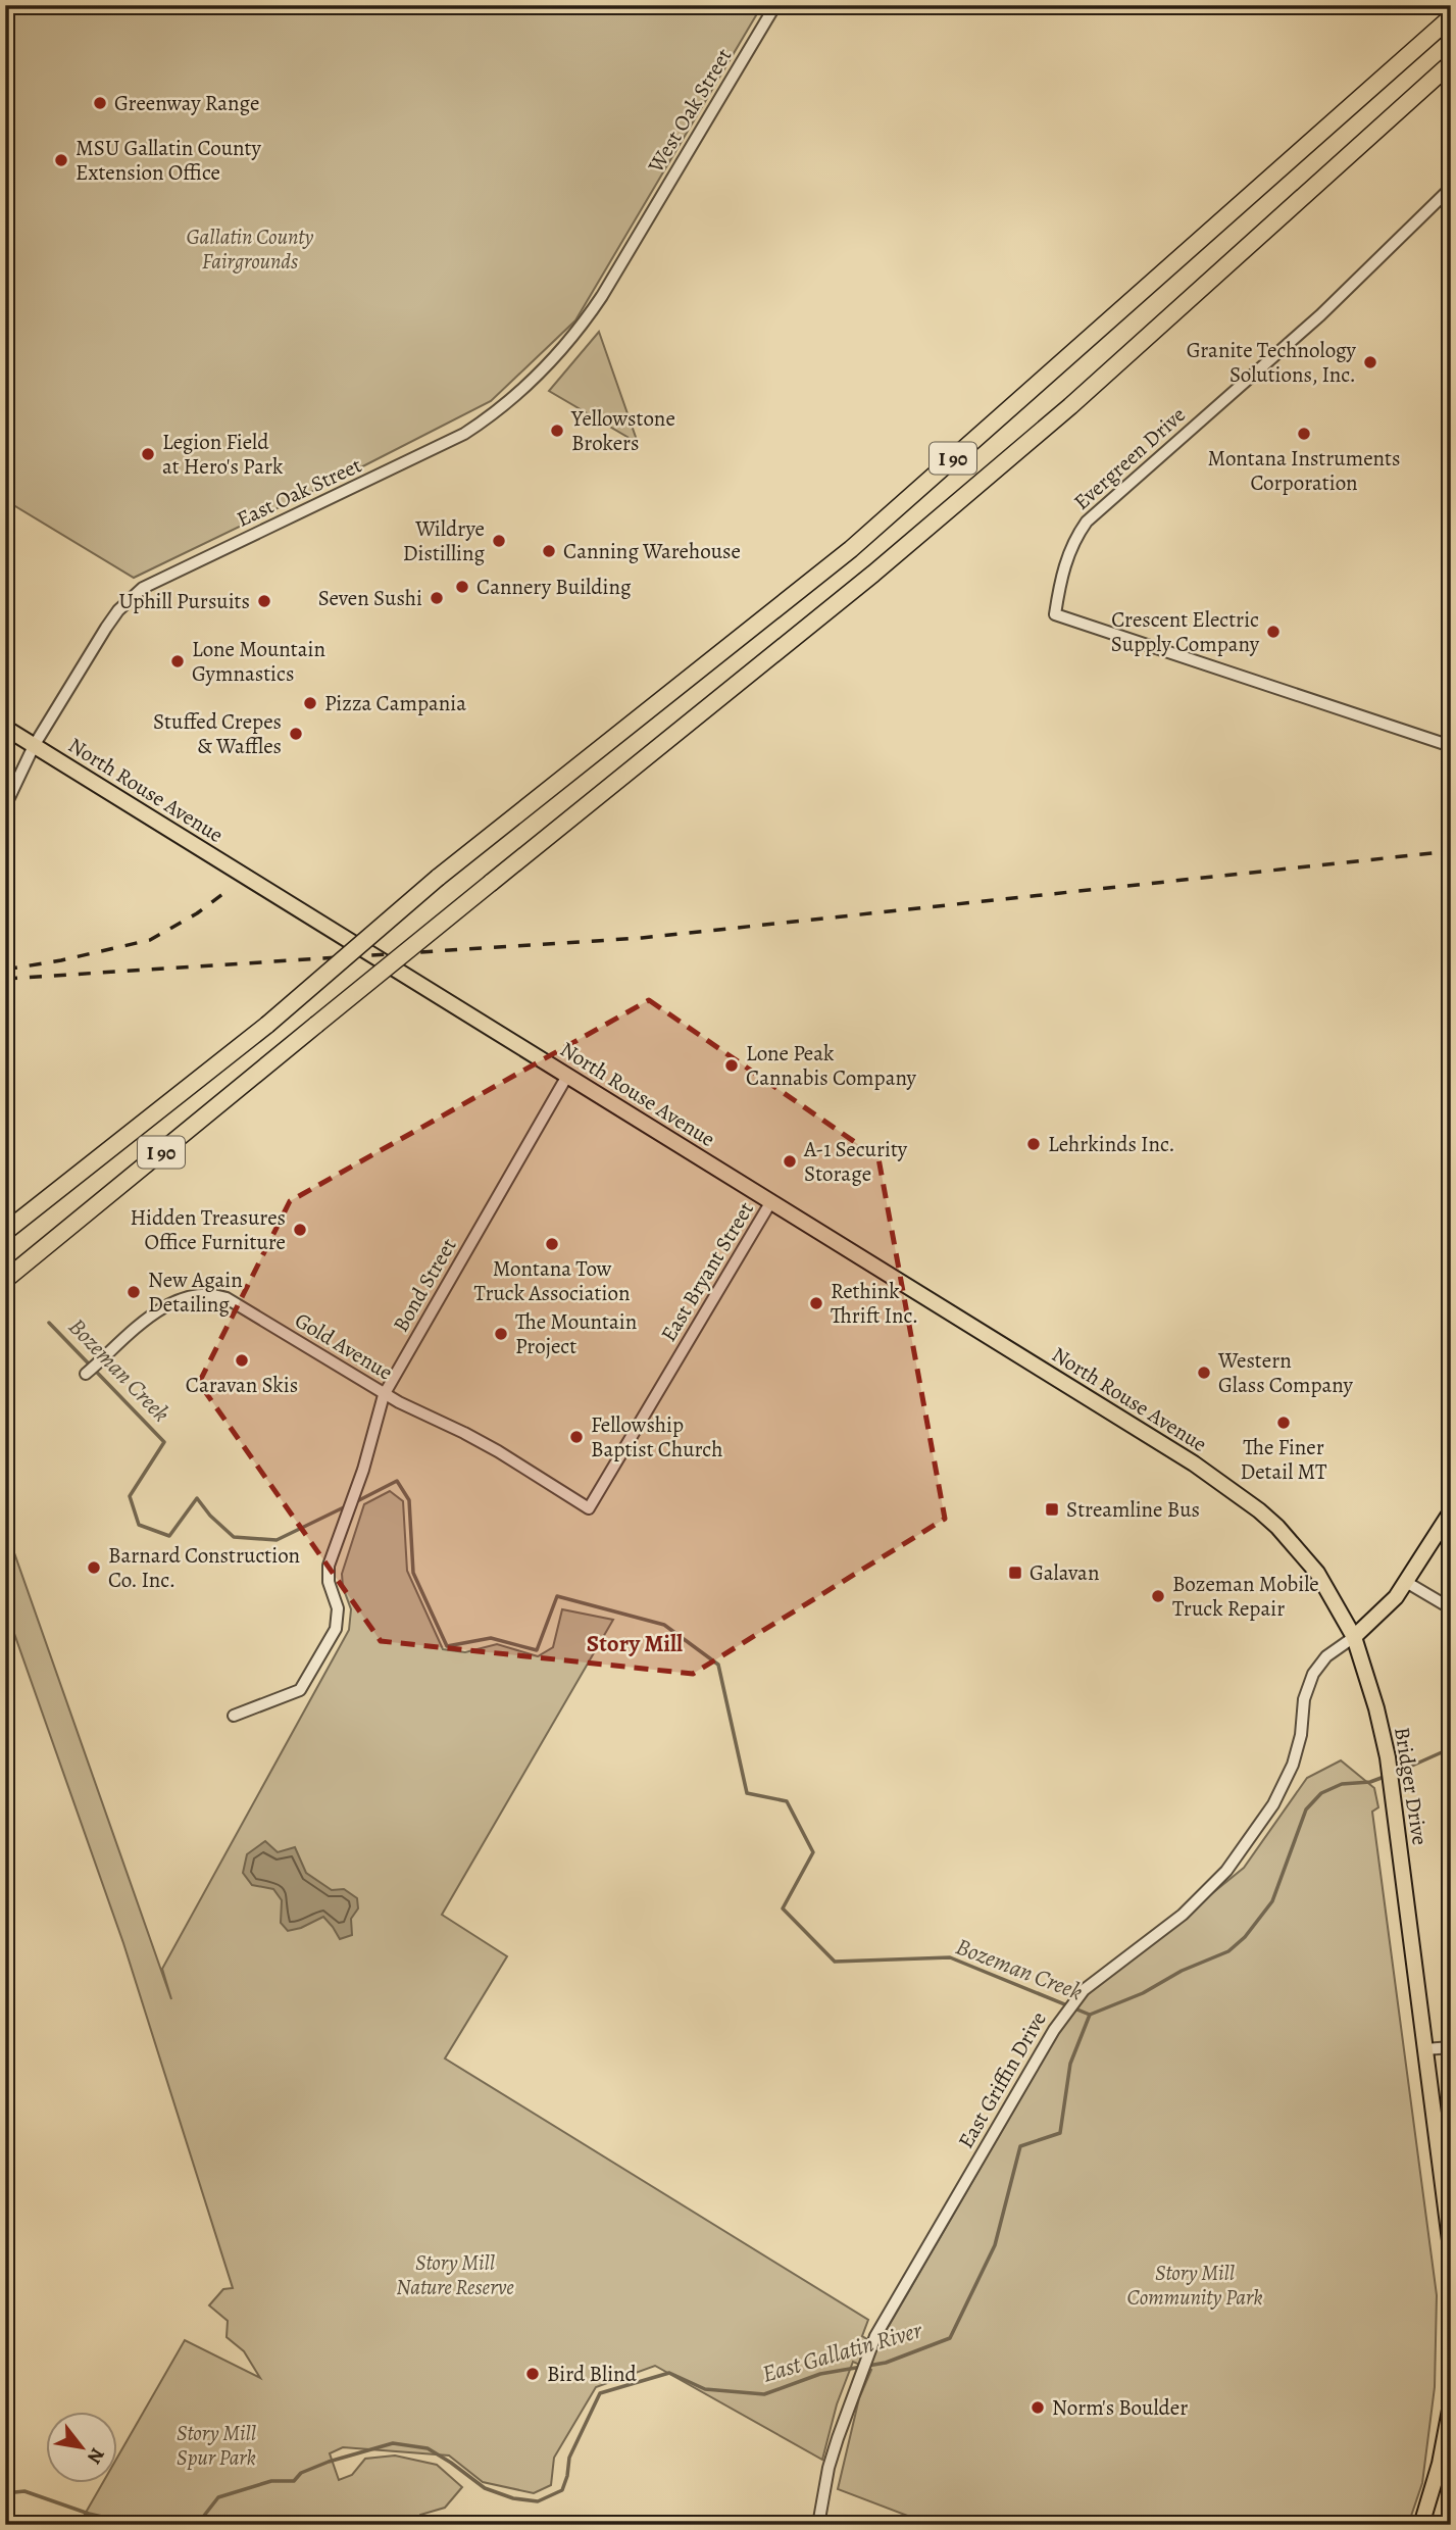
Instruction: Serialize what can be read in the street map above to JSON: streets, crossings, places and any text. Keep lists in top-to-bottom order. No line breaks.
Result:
{"streets":{"highway":["I 90"],"main road":["North Rouse Avenue","Bridger Drive","East Griffin Drive"],"street":["West Oak Street","Evergreen Drive","East Oak Street","East Bryant Street","Bond Street","Gold Avenue"]},"crossings":[["West Oak Street","East Oak Street"],["East Oak Street","North Rouse Avenue"],["North Rouse Avenue","East Bryant Street"],["North Rouse Avenue","Bond Street"],["North Rouse Avenue","Bridger Drive"],["East Bryant Street","Gold Avenue"],["Bond Street","Gold Avenue"],["Bridger Drive","East Griffin Drive"]],"districts":["Story Mill"],"water":["Bozeman Creek","East Gallatin River"],"parks":["Gallatin County Fairgrounds","Story Mill Nature Reserve","Story Mill Community Park","Story Mill Spur Park"],"places":{"other":["Greenway Range","MSU Gallatin County Extension Office","Granite Technology Solutions, Inc.","Yellowstone Brokers","Montana Instruments Corporation","Legion Field at Hero's Park","Wildrye Distilling","Canning Warehouse","Cannery Building","Seven Sushi","Uphill Pursuits","Crescent Electric Supply Company","Lone Mountain Gymnastics","Pizza Campania","Stuffed Crepes & Waffles","Lone Peak Cannabis Company","Lehrkinds Inc.","A-1 Security Storage","Hidden Treasures Office Furniture","Montana Tow Truck Association","New Again Detailing","Rethink Thrift Inc.","The Mountain Project","Caravan Skis","Western Glass Company","The Finer Detail MT","Fellowship Baptist Church","Barnard Construction Co. Inc.","Bozeman Mobile Truck Repair","Bird Blind","Norm's Boulder"],"transit":["Streamline Bus","Galavan"]},"north":"bottom right"}
